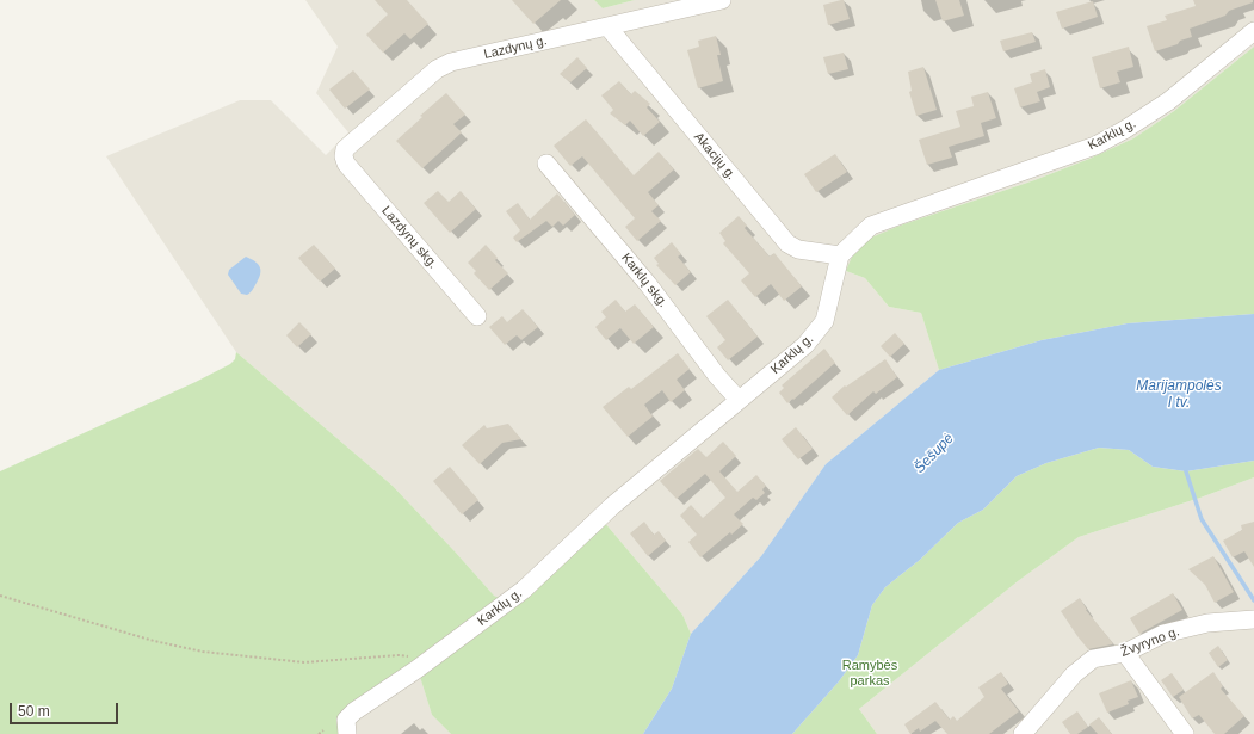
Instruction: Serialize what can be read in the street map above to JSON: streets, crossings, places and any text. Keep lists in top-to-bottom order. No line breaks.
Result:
{"streets":{"street":["Lazdynų g.","Karklų g.","Akacijų g.","Lazdynų skg.","Karklų skg.","Žvyryno g."]},"crossings":[["Lazdynų g.","Akacijų g."],["Lazdynų g.","Lazdynų skg."],["Karklų g.","Akacijų g."],["Karklų g.","Karklų skg."]],"water":["Marijampolės I tv.","Šešupė"],"parks":["Ramybės parkas"],"scale_bar":"50 m"}
